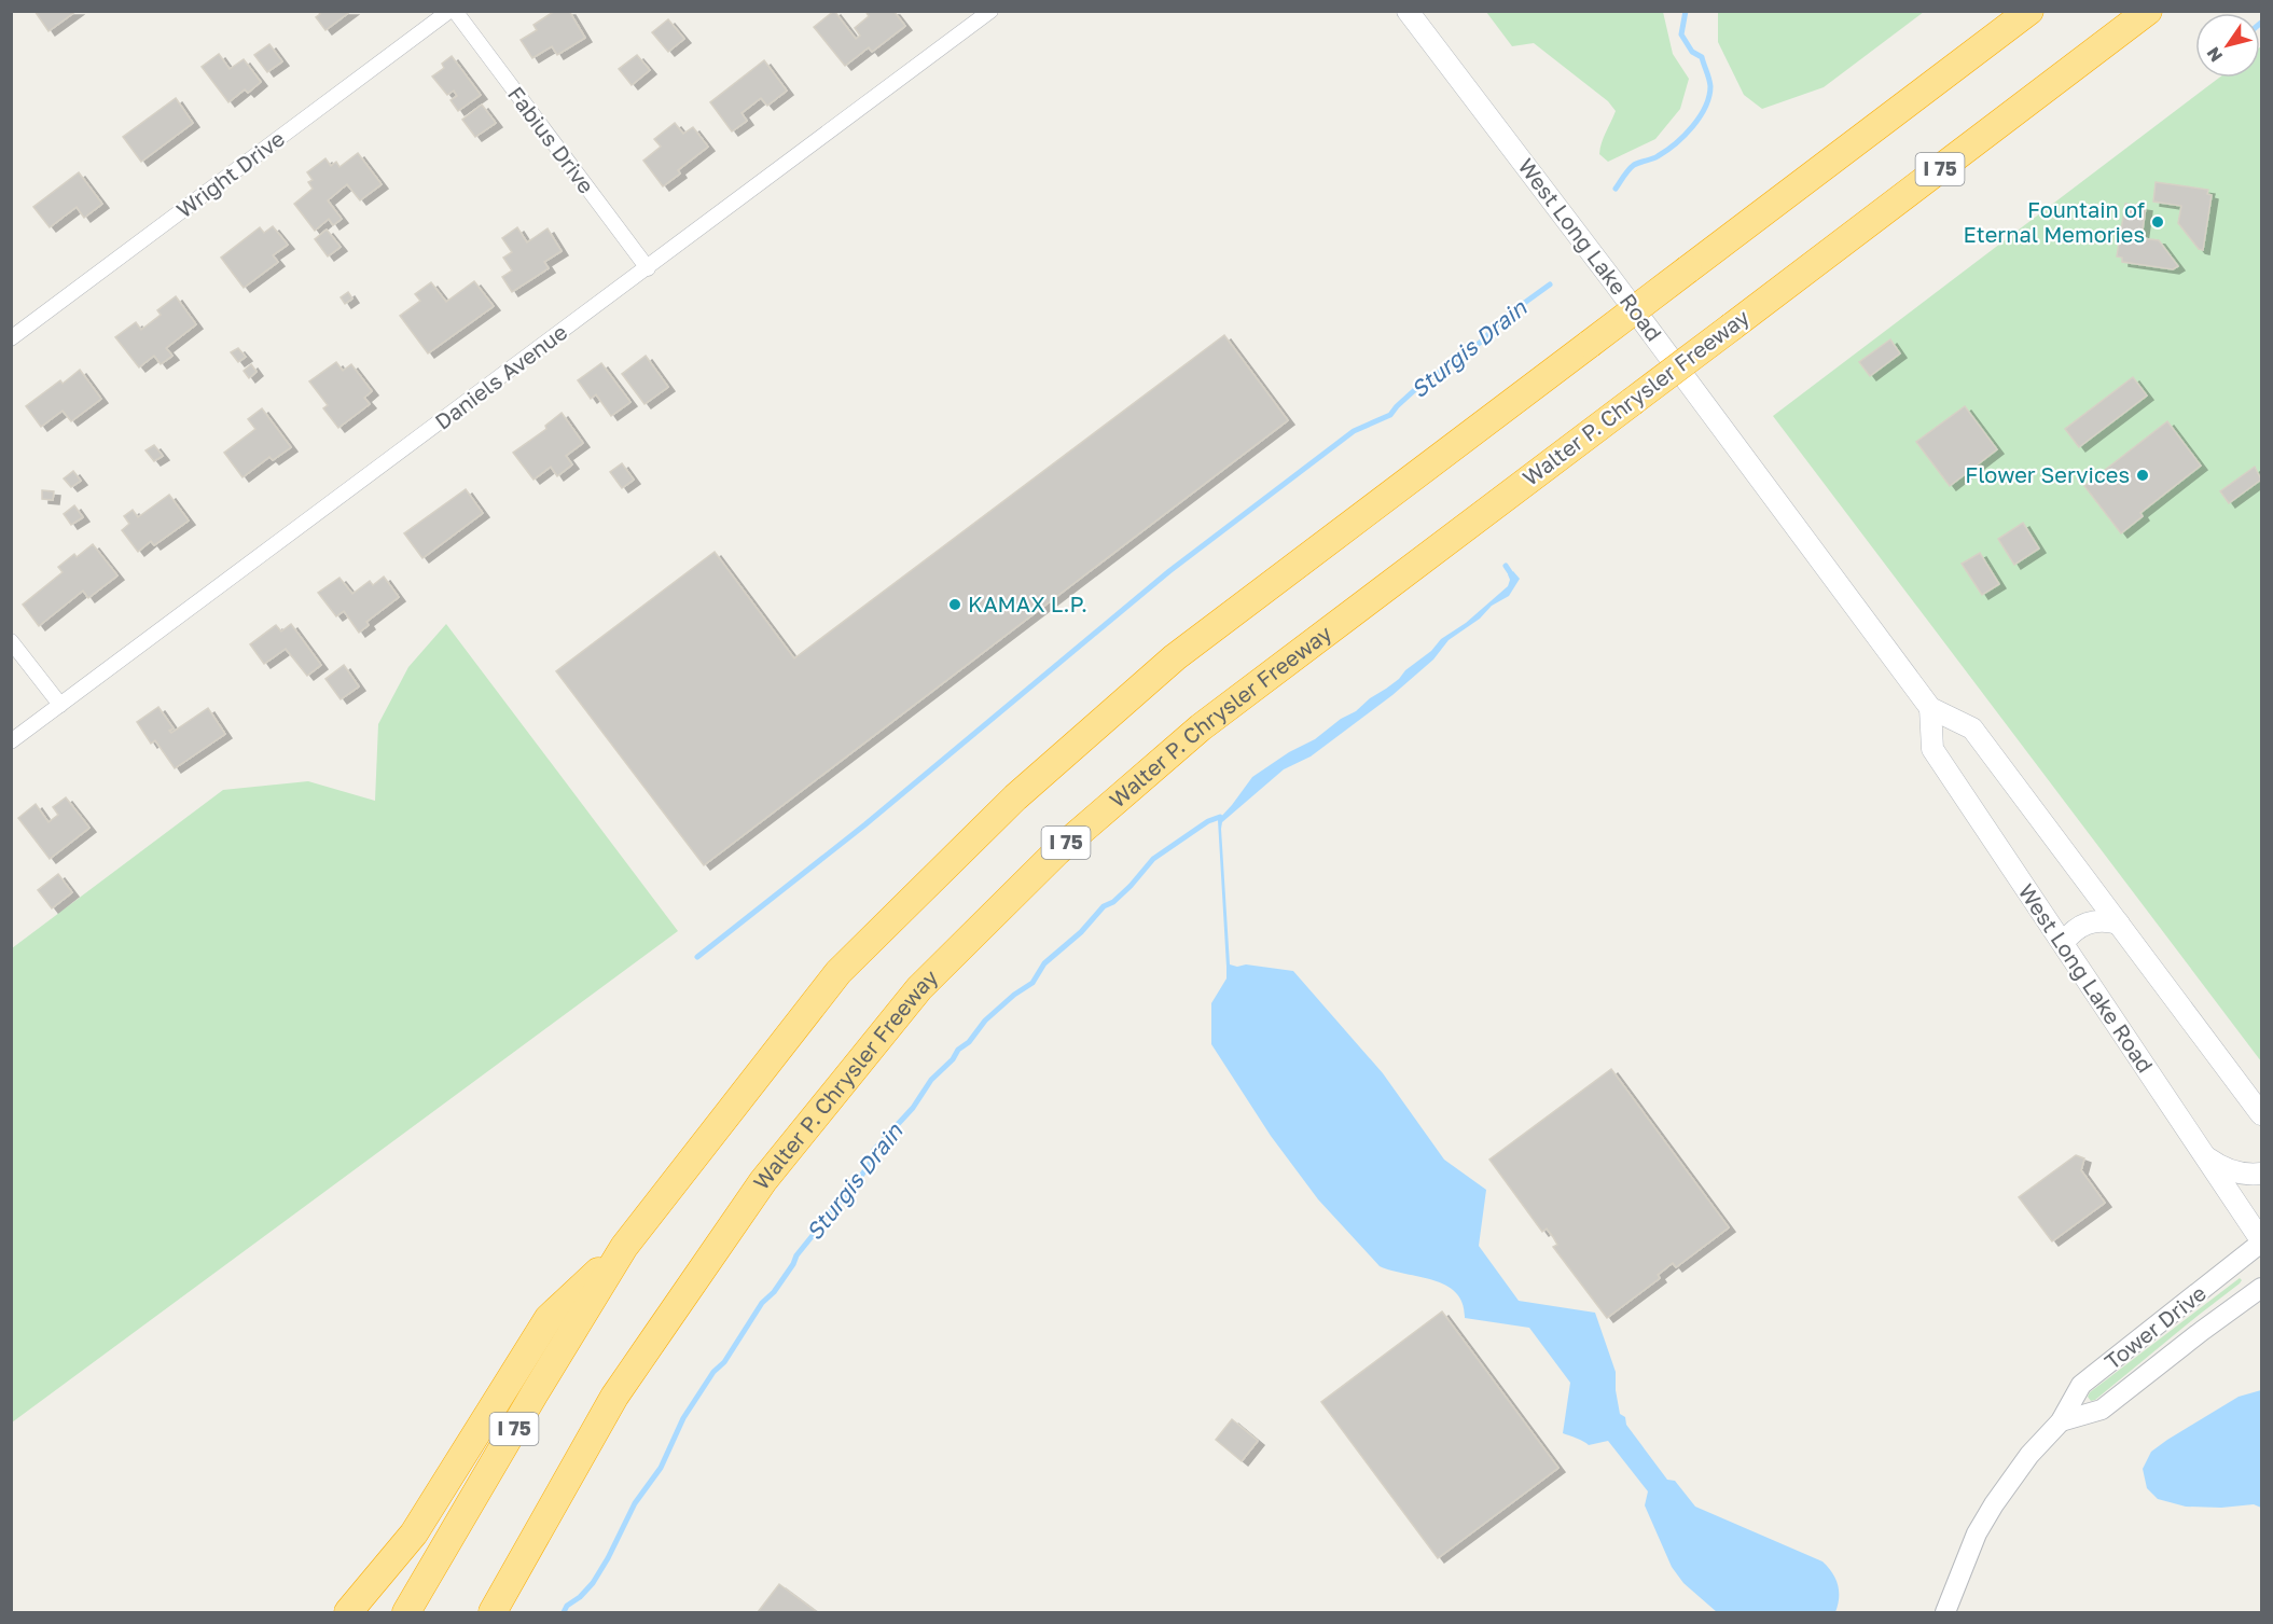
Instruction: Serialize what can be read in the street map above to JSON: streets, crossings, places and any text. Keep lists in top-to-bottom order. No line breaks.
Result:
{"streets":{"highway":["I 75","Walter P. Chrysler Freeway"],"main road":["West Long Lake Road"],"street":["Fabius Drive","Wright Drive","Daniels Avenue","Tower Drive"]},"crossings":[["Fabius Drive","Daniels Avenue"],["West Long Lake Road","Tower Drive"]],"water":["Sturgis Drain"],"places":["Fountain of Eternal Memories","Flower Services","KAMAX L.P."],"north":"bottom left"}
